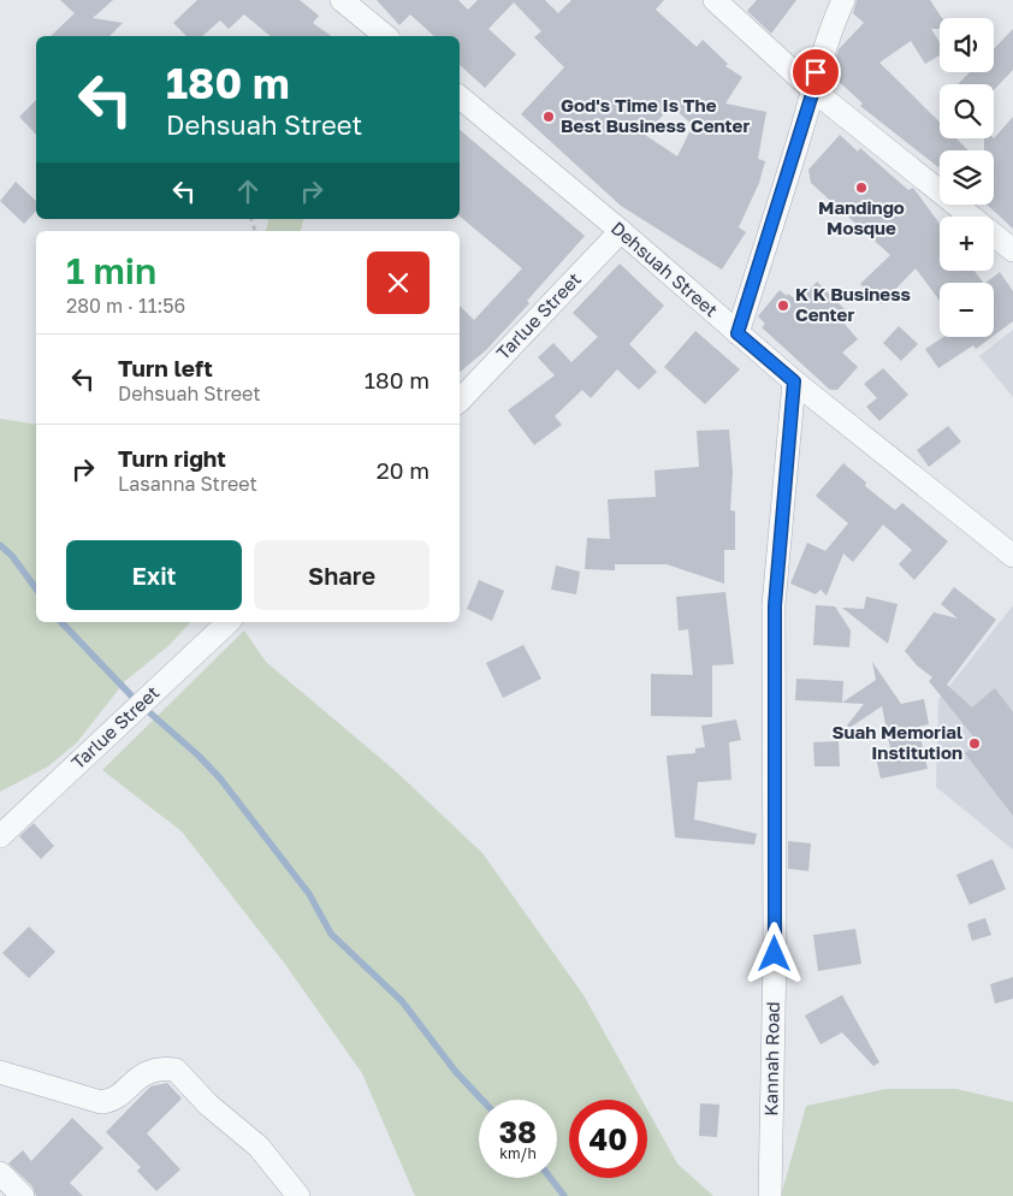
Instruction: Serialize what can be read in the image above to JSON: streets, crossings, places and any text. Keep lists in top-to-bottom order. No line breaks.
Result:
{"streets":{"street":["Dehsuah Street","Tarlue Street","Kannah Road"]},"crossings":[["Dehsuah Street","Tarlue Street"],["Dehsuah Street","Kannah Road"]],"places":["God's Time Is The Best Business Center","Mandingo Mosque","K K Business Center","Suah Memorial Institution"],"page":{"map_buttons":["+","−"],"turn":["180 m","Dehsuah Street"],"heading":["1 min","280 m · 11:56"],"list":[{"name":"Turn left","note":"Dehsuah Street","value":"180 m"},{"name":"Turn right","note":"Lasanna Street","value":"20 m"}],"buttons":["Exit","Share"],"speed":"38 km/h","limit":"40"}}
